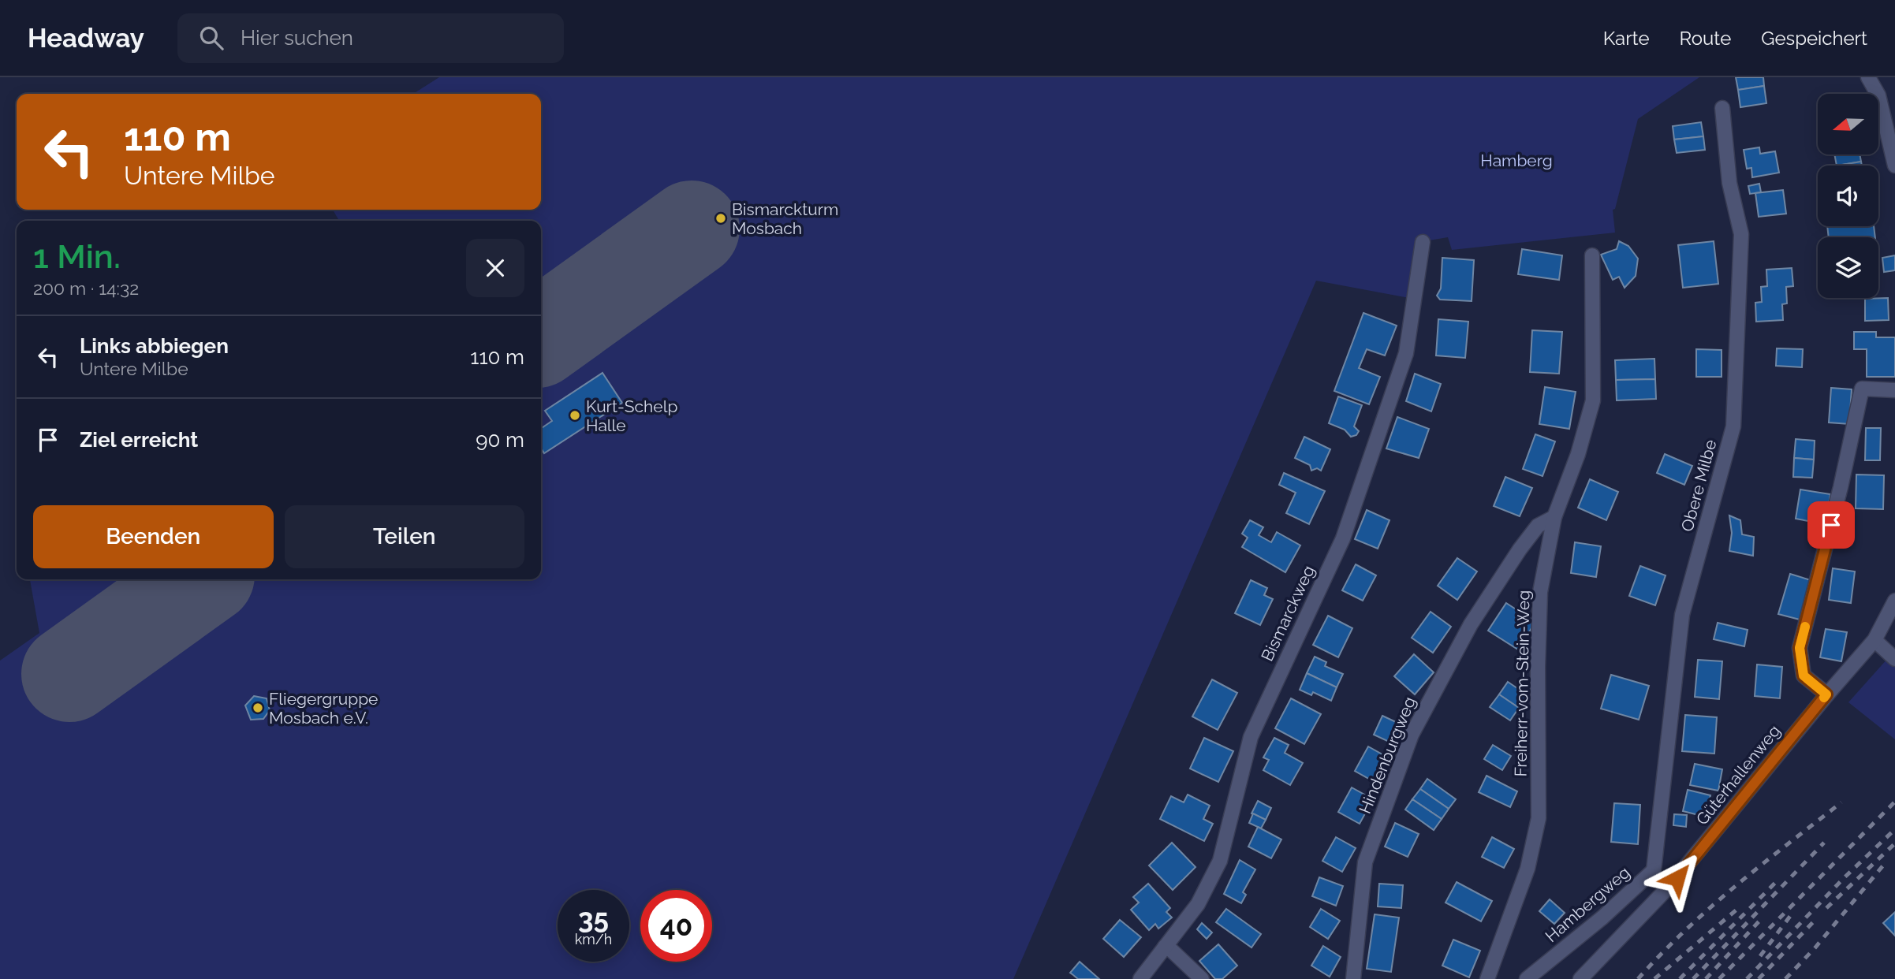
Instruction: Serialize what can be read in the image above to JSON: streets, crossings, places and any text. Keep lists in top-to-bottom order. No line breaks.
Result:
{"streets":{"street":["Obere Milbe","Bismarckweg","Freiherr-vom-Stein-Weg","Hindenburgweg","Güterhallenweg","Hambergweg"]},"crossings":[["Obere Milbe","Hambergweg"],["Freiherr-vom-Stein-Weg","Hindenburgweg"],["Güterhallenweg","Hambergweg"]],"parks":["Hamberg"],"places":["Bismarckturm Mosbach","Kurt-Schelp Halle","Fliegergruppe Mosbach e.V."],"north":"left","page":{"header":"Headway","search":"Hier suchen","nav":["Karte","Route","Gespeichert"],"turn":["110 m","Untere Milbe"],"heading":["1 Min.","200 m · 14:32"],"list":[{"name":"Links abbiegen","note":"Untere Milbe","value":"110 m"},{"name":"Ziel erreicht","value":"90 m"}],"buttons":["Beenden","Teilen"],"speed":"35 km/h","limit":"40"}}
